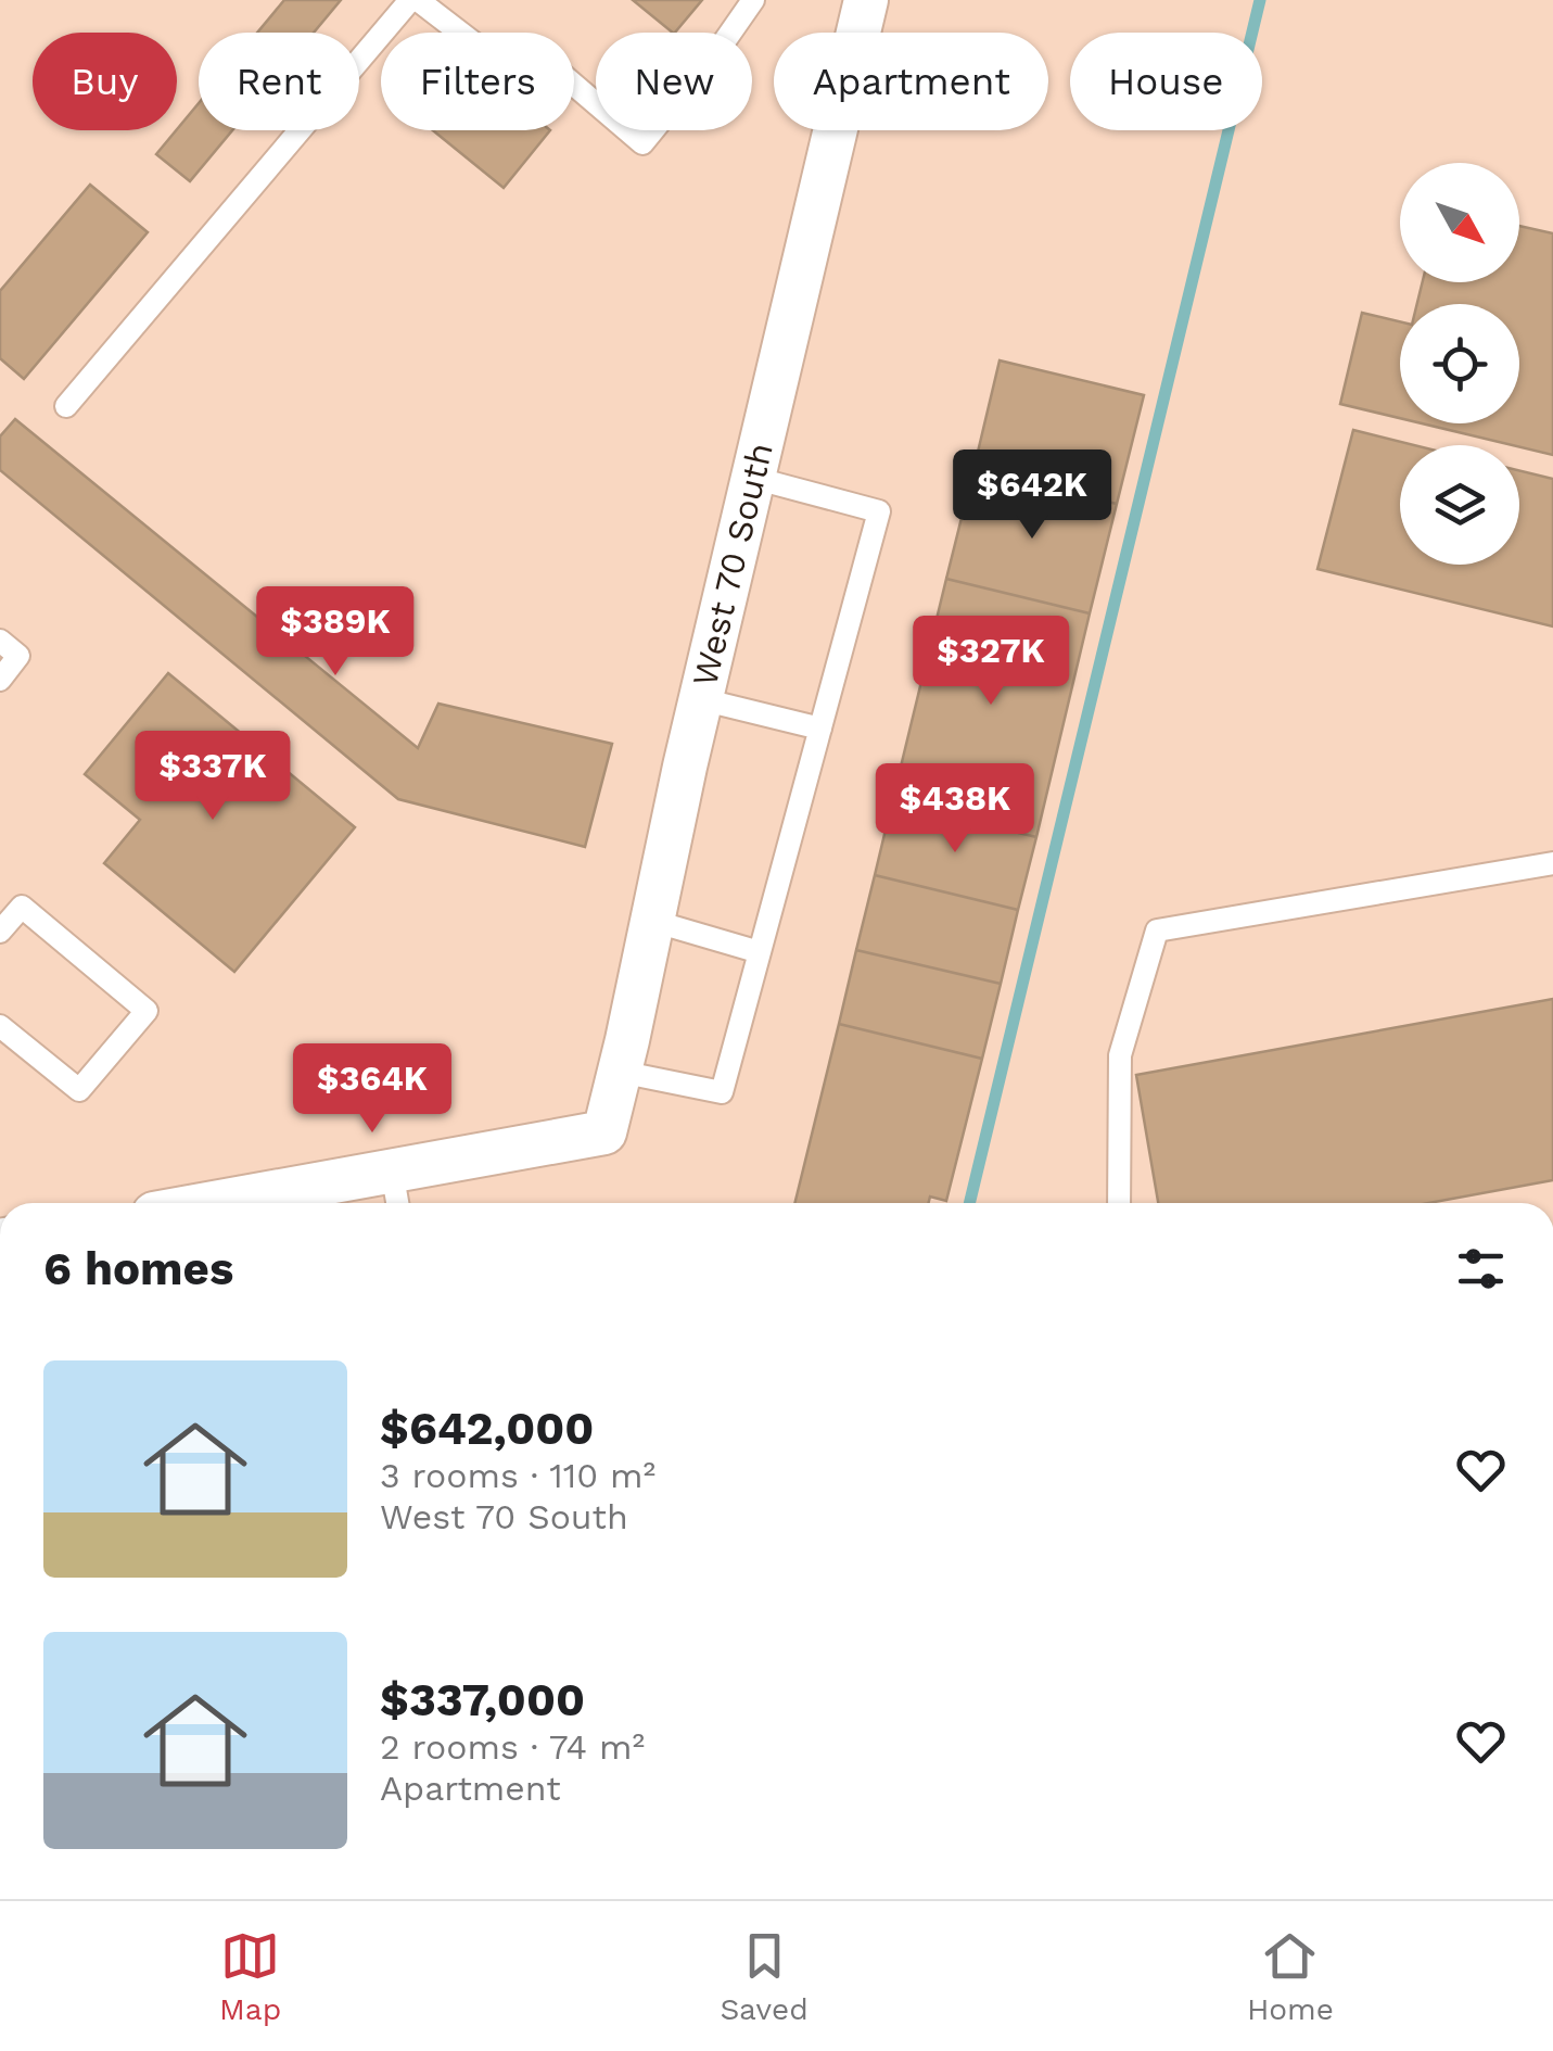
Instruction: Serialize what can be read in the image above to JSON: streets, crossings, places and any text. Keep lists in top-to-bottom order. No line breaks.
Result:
{"streets":{"street":["West 70 South"]},"north":"bottom right","page":{"chip":["Buy","Rent","Filters","New","Apartment","House"],"price":["$642K","$389K","$327K","$337K","$438K","$364K"],"heading":"6 homes","list":[{"name":"$642,000","note":"3 rooms · 110 m² · West 70 South"},{"name":"$337,000","note":"2 rooms · 74 m² · Apartment"}],"tabs":["Map","Saved","Home"]}}
